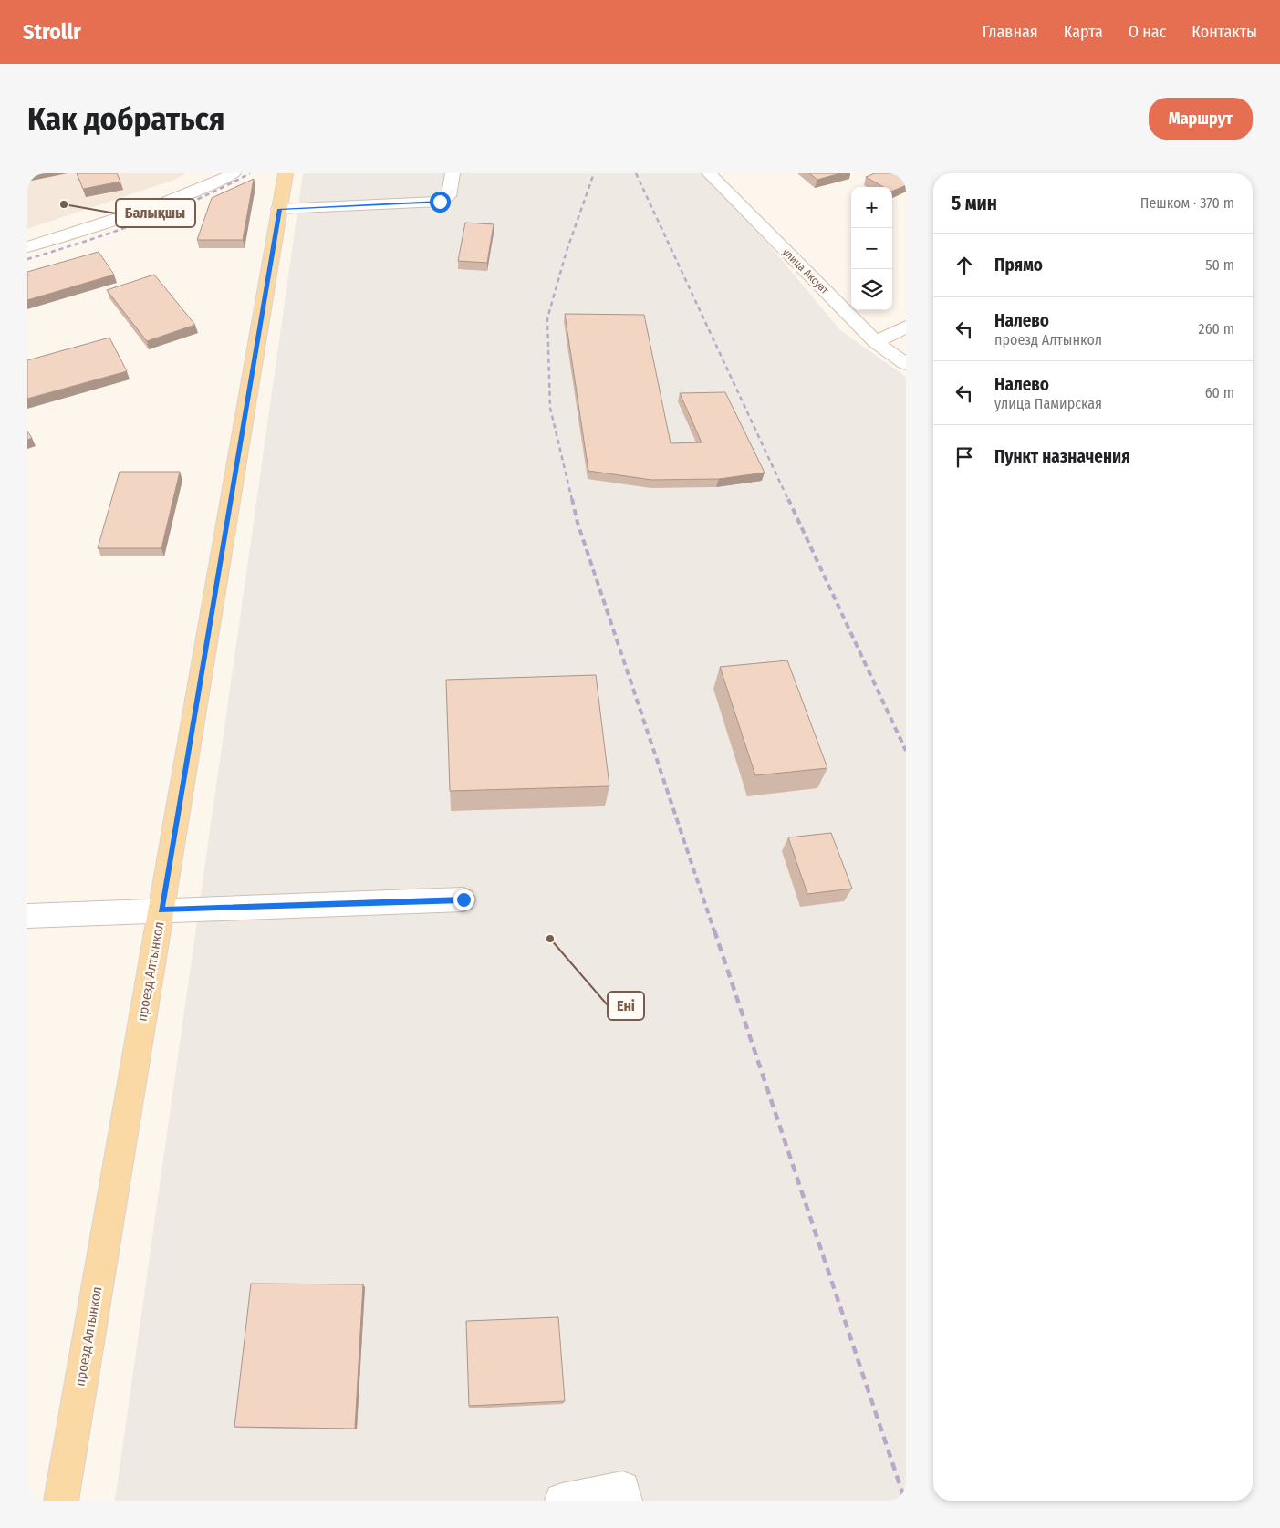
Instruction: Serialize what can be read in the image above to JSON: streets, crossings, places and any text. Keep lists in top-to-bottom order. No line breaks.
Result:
{"streets":{"main road":["проезд Алтынкол"],"street":["улица Аксуат"]},"places":["Балықшы","Ені"],"page":{"header":"Strollr","nav":["Главная","Карта","О нас","Контакты"],"buttons":"Маршрут","title":"Как добраться","heading":["5 мин","Пешком · 370 m"],"map_buttons":["+","−"],"list":[["Прямо","50 m"],["Налево","проезд Алтынкол","260 m"],["Налево","улица Памирская","60 m"],"Пункт назначения"]}}
